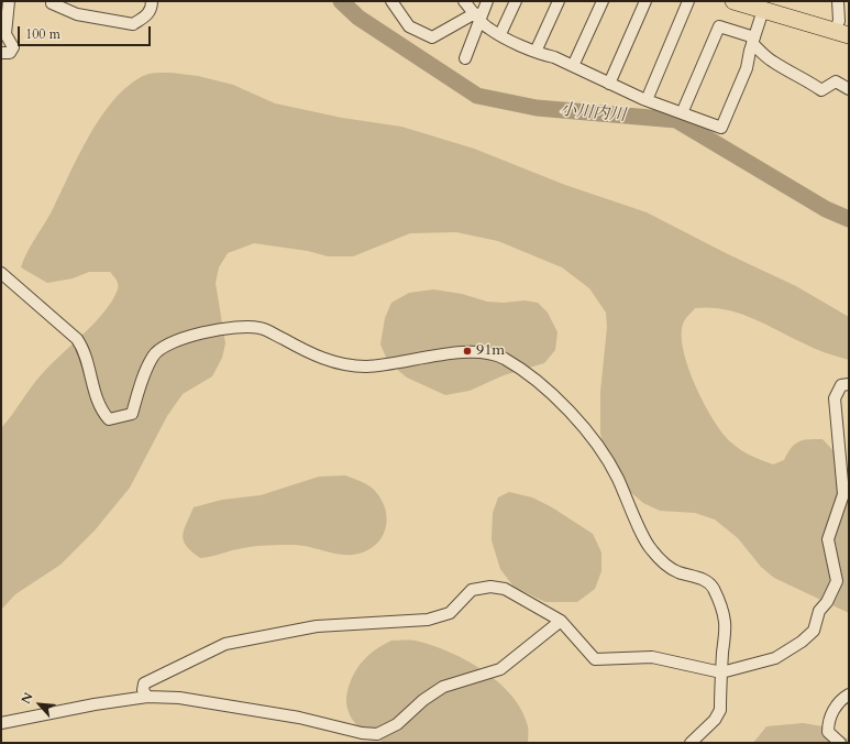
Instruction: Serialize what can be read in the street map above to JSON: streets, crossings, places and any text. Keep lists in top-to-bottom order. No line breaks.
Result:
{"water":["小川内川"],"places":["91m"],"scale_bar":"100 m","north":"top left"}
